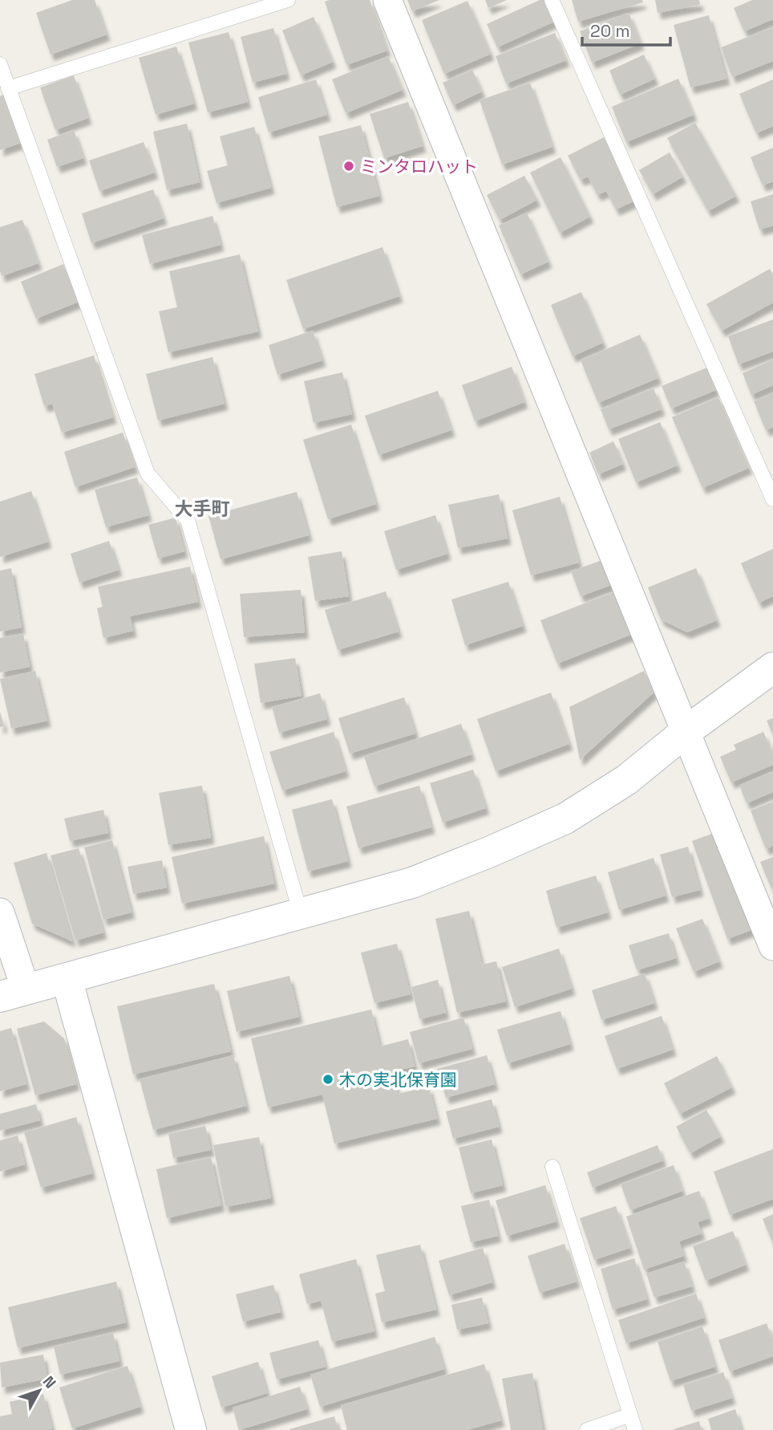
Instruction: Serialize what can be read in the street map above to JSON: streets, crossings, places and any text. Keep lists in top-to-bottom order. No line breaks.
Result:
{"districts":["大手町"],"places":["ミンタロハット","木の実北保育園"],"scale_bar":"20 m","north":"top right"}
